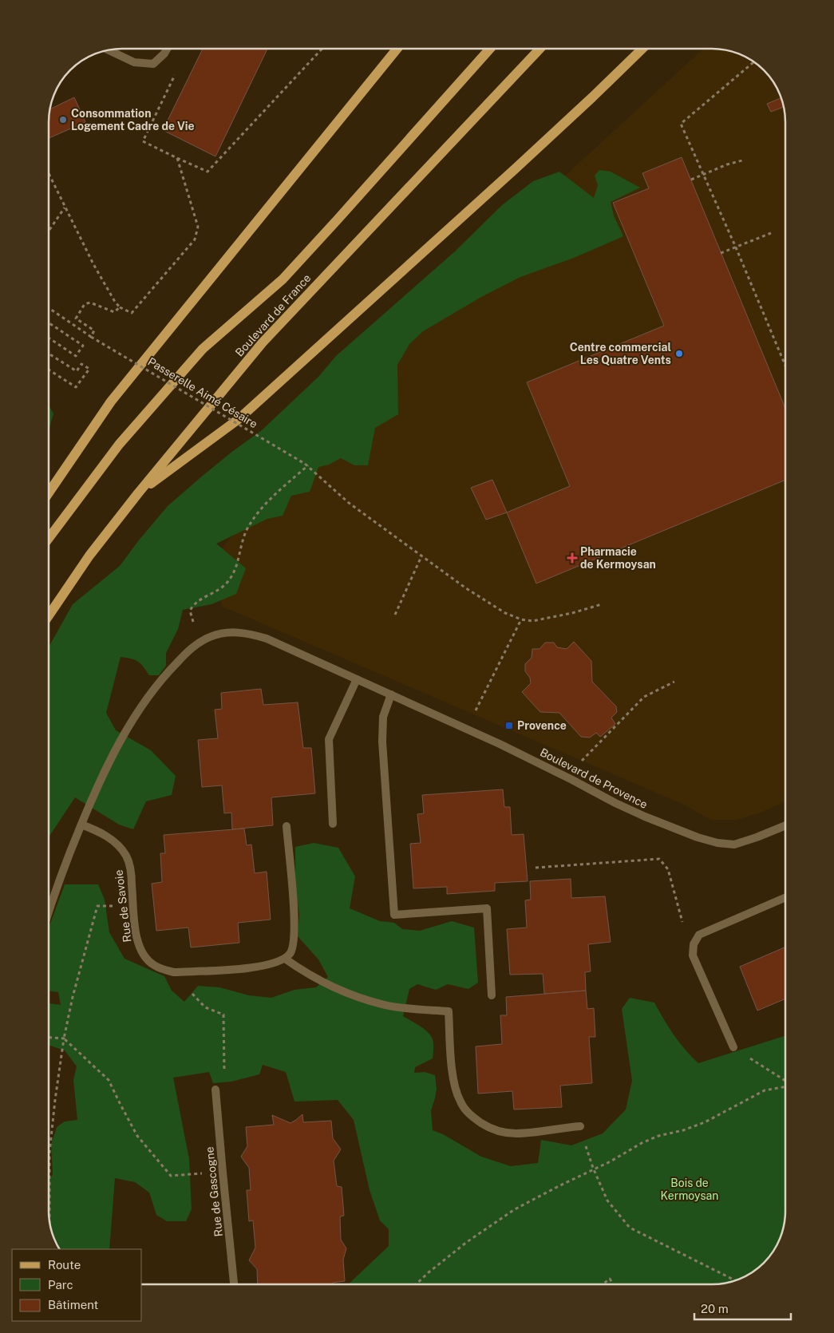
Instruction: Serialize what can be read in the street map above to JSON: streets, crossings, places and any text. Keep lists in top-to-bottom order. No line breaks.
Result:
{"streets":{"main road":["Boulevard de France"],"street":["Boulevard de Provence","Rue de Savoie","Rue de Gascogne"],"path":["Passerelle Aimé Césaire"]},"crossings":[["Boulevard de Provence","Rue de Savoie"]],"parks":["Bois de Kermoysan"],"places":{"other":["Consommation Logement Cadre de Vie","Centre commercial Les Quatre Vents"],"health":["Pharmacie de Kermoysan"],"transit":["Provence"]},"legend":["Route","Parc","Bâtiment"],"scale_bar":"20 m"}
